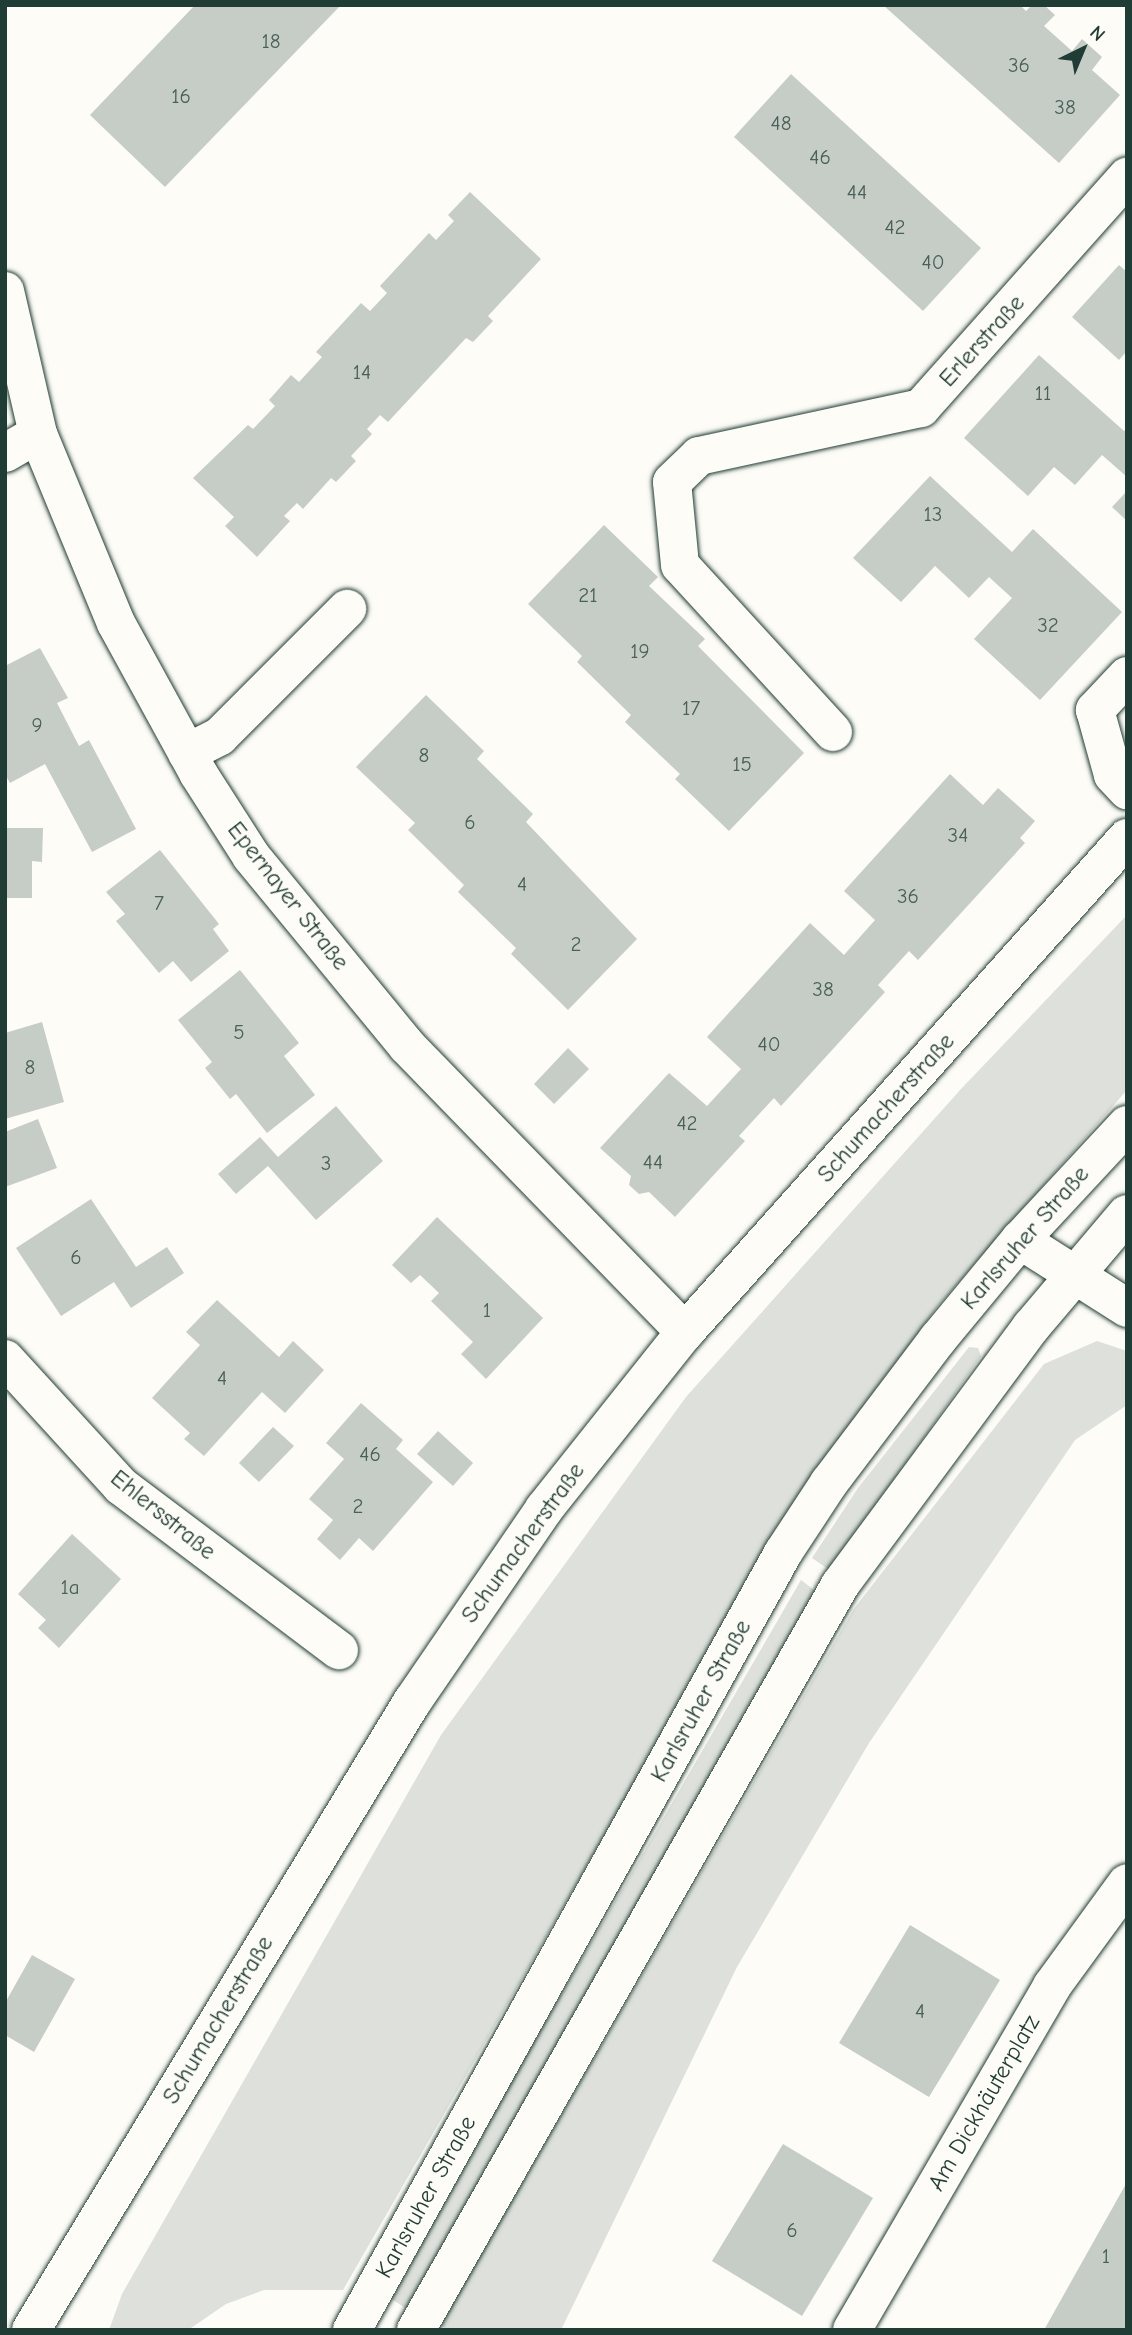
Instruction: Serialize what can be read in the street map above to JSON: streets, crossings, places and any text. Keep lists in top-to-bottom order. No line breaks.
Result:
{"streets":{"street":["Erlerstraße","Epernayer Straße","Schumacherstraße","Karlsruher Straße","Ehlersstraße","Am Dickhäuterplatz"]},"crossings":[["Epernayer Straße","Schumacherstraße"]],"house_numbers":["18","36","16","38","48","46","44","42","40","14","11","13","21","32","19","17","9","8","15","6","34","4","36","7","2","38","5","40","8","42","44","3","6","1","4","46","2","1a","4","6","1"],"north":"top right"}
